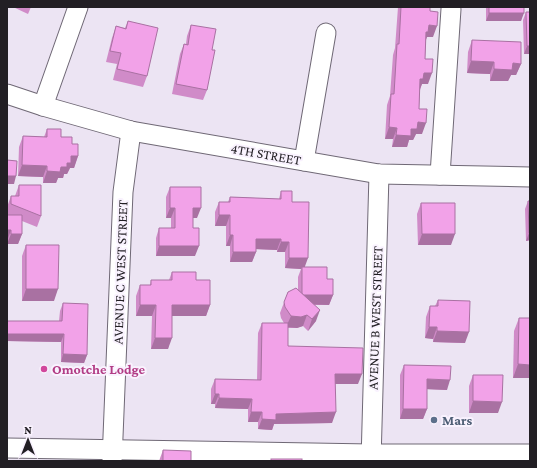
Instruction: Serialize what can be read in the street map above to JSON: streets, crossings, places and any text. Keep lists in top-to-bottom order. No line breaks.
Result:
{"streets":{"street":["4TH STREET","AVENUE C WEST STREET","AVENUE B WEST STREET"]},"crossings":[["4TH STREET","AVENUE C WEST STREET"],["4TH STREET","AVENUE B WEST STREET"]],"places":["Omotche Lodge","Mars"],"north":"top"}
